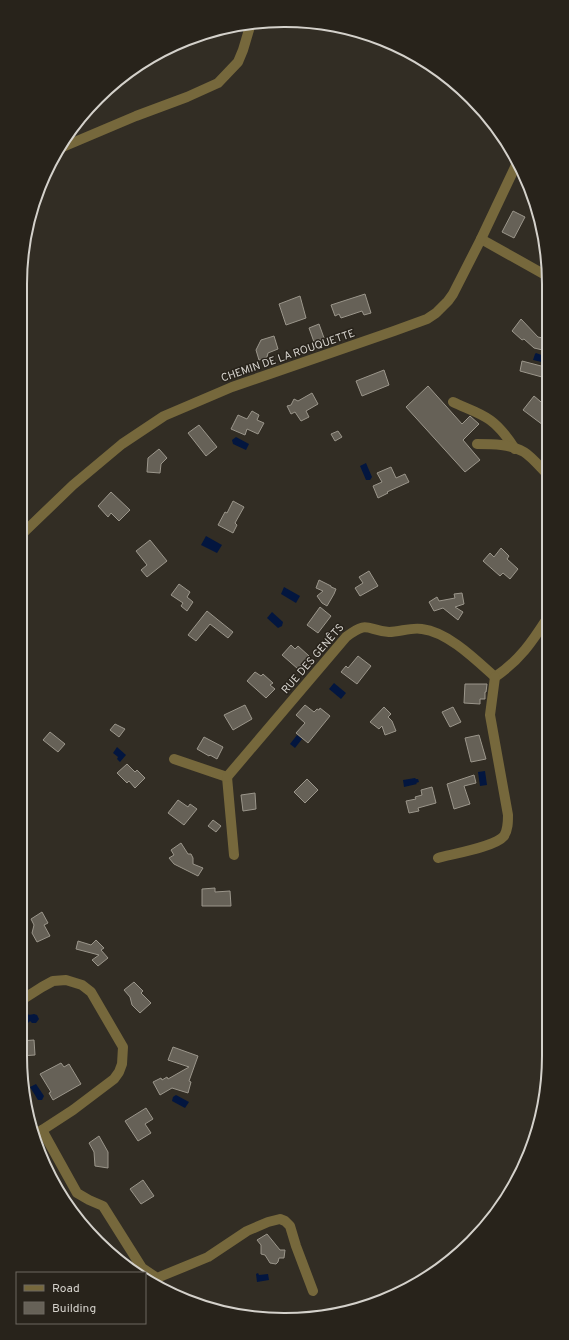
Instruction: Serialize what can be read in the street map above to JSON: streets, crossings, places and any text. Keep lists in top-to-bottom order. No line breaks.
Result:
{"streets":{"street":["CHEMIN DE LA ROUQUETTE","RUE DES GENÊTS"]},"legend":["Road","Building"]}
